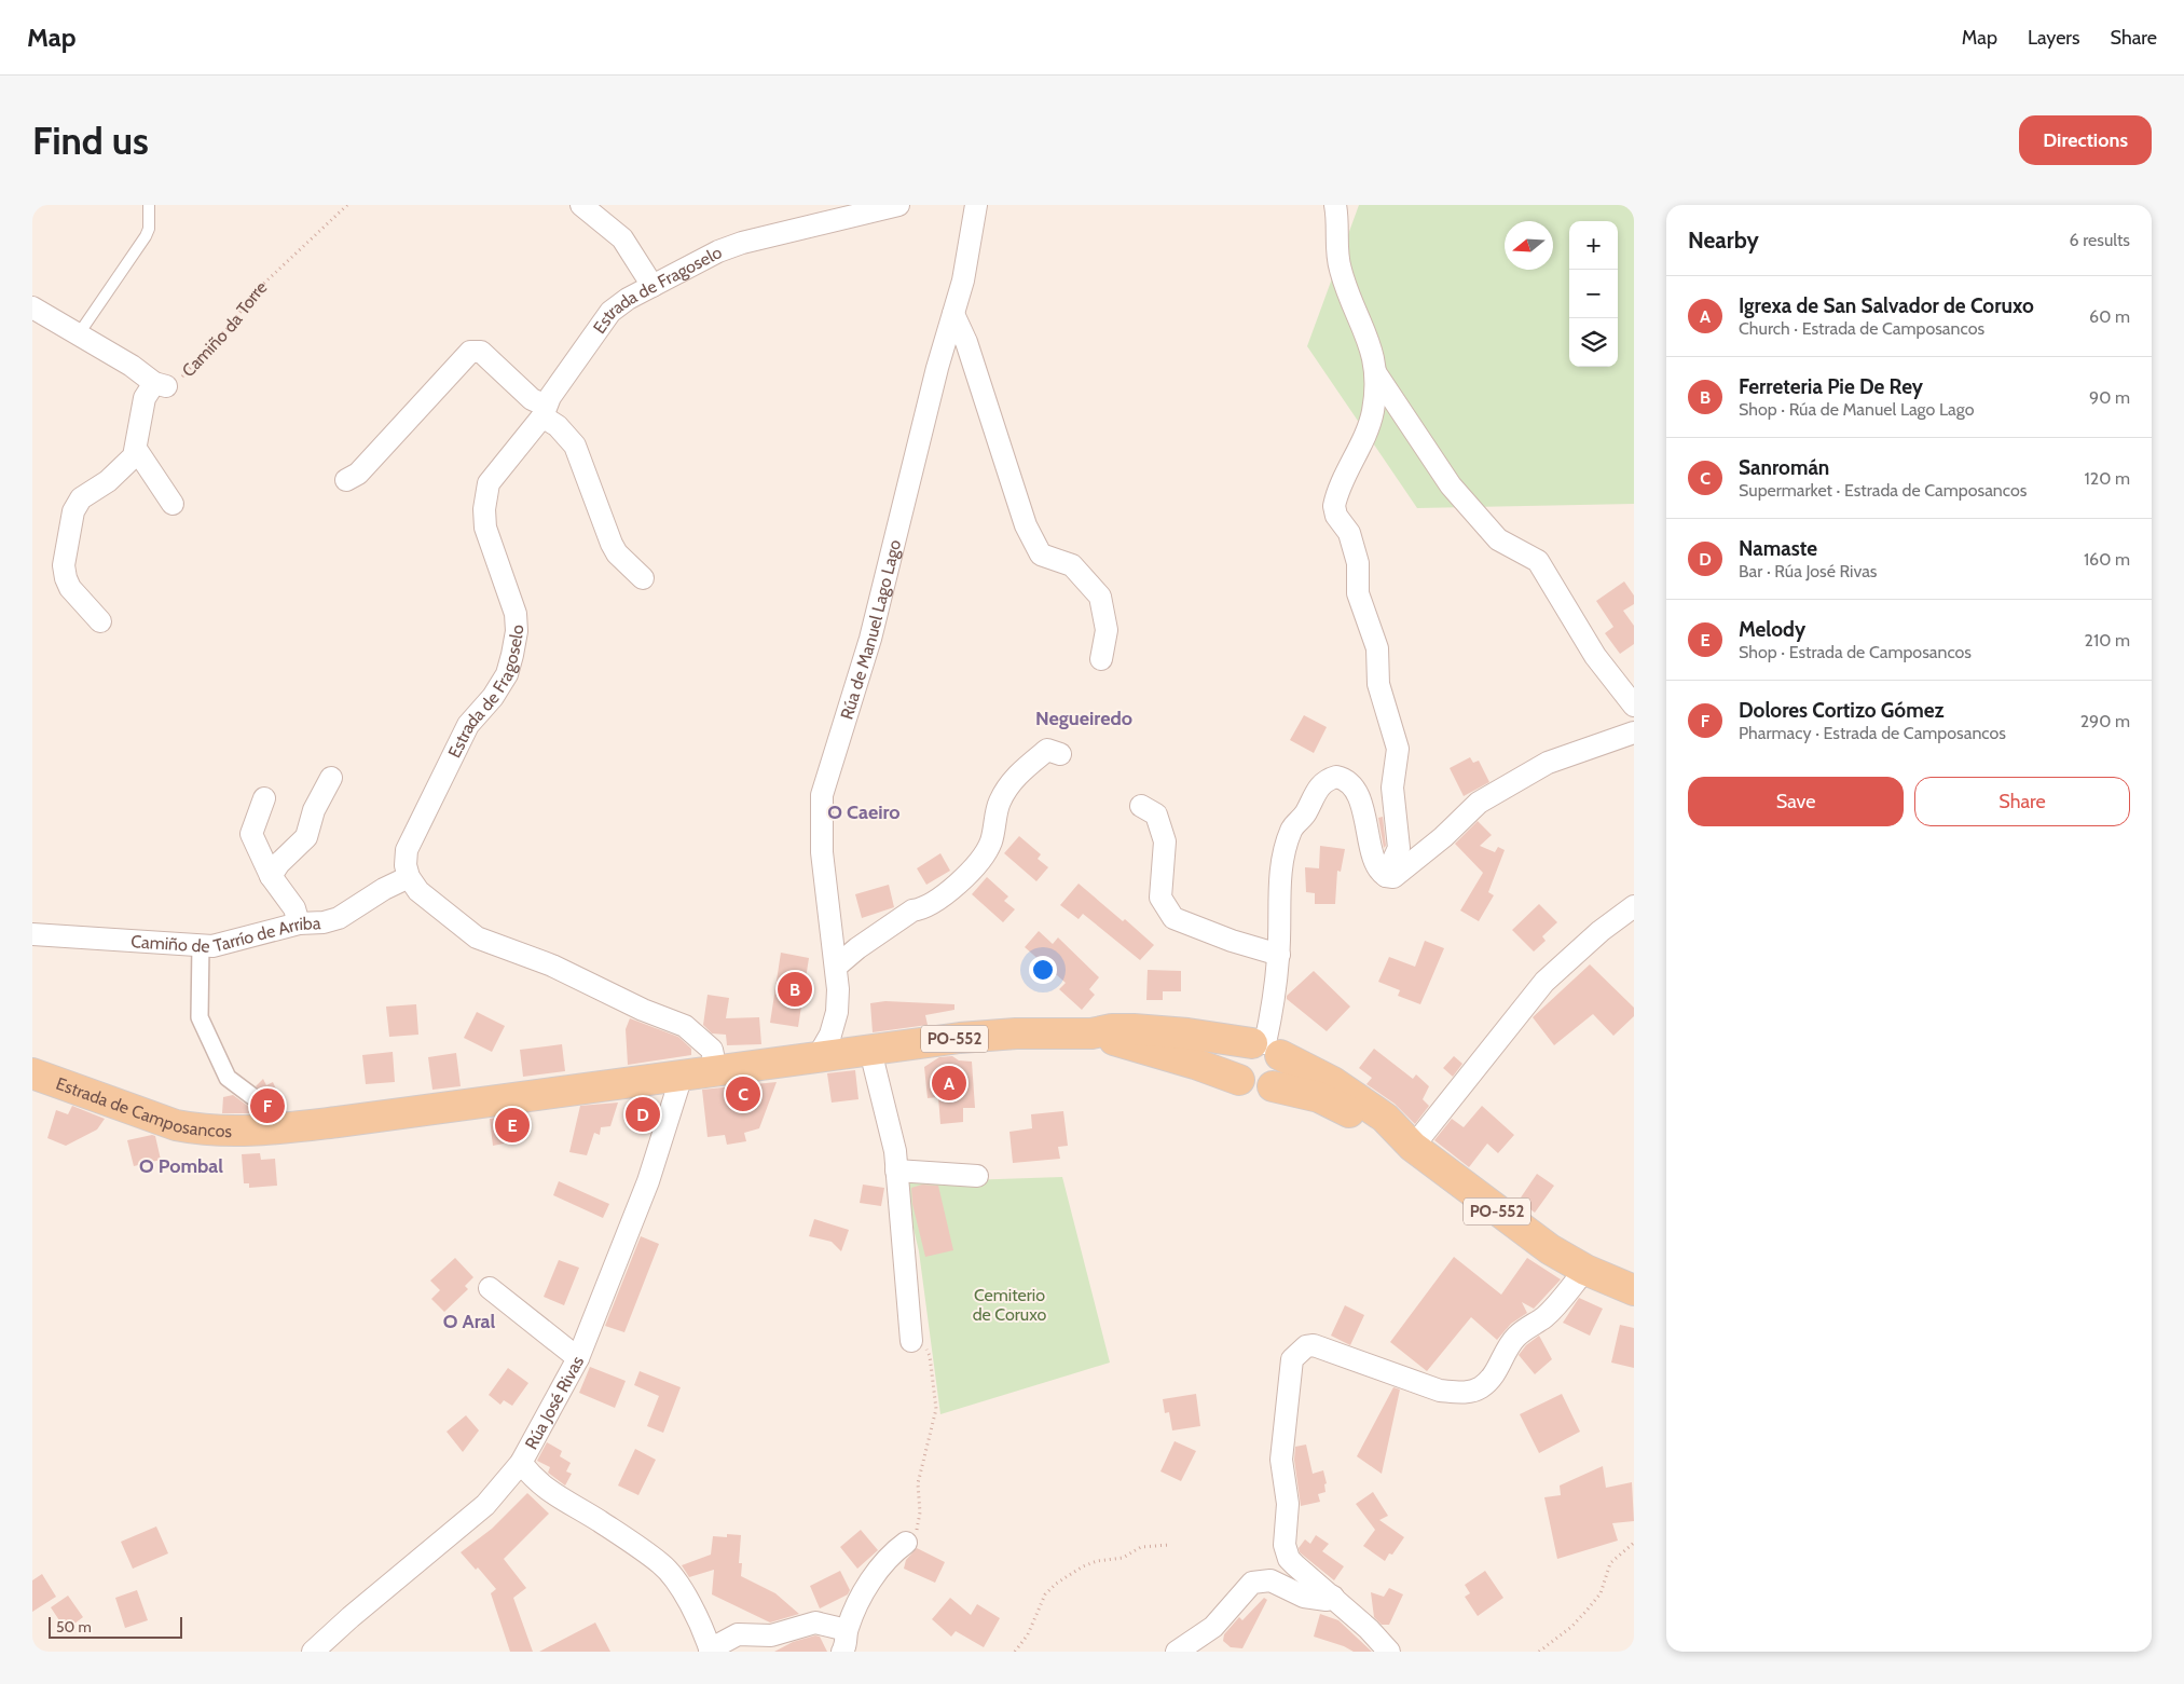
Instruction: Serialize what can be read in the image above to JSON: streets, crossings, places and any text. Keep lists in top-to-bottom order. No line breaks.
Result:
{"streets":{"main road":["PO-552","Estrada de Camposancos"],"street":["Estrada de Fragoselo","Rúa de Manuel Lago Lago","Camiño de Tarrío de Arriba","Rúa José Rivas"],"path":["Camiño da Torre"]},"crossings":[["Estrada de Fragoselo","Camiño de Tarrío de Arriba"],["Rúa de Manuel Lago Lago","Estrada de Camposancos"],["Estrada de Camposancos","Rúa José Rivas"]],"districts":["Negueiredo","O Caeiro","O Pombal","O Aral"],"parks":["Cemiterio de Coruxo"],"scale_bar":"50 m","north":"left","page":{"header":"Map","nav":["Map","Layers","Share"],"buttons":["Directions",["Save","Share"]],"title":"Find us","heading":["Nearby","6 results"],"map_buttons":["+","−"],"list":[{"mark":"A","name":"Igrexa de San Salvador de Coruxo","note":"Church · Estrada de Camposancos","value":"60 m"},{"mark":"B","name":"Ferreteria Pie De Rey","note":"Shop · Rúa de Manuel Lago Lago","value":"90 m"},{"mark":"C","name":"Sanromán","note":"Supermarket · Estrada de Camposancos","value":"120 m"},{"mark":"D","name":"Namaste","note":"Bar · Rúa José Rivas","value":"160 m"},{"mark":"E","name":"Melody","note":"Shop · Estrada de Camposancos","value":"210 m"},{"mark":"F","name":"Dolores Cortizo Gómez","note":"Pharmacy · Estrada de Camposancos","value":"290 m"}],"pins":["B","A","C","F","D","E"],"scale":"50 m"}}
